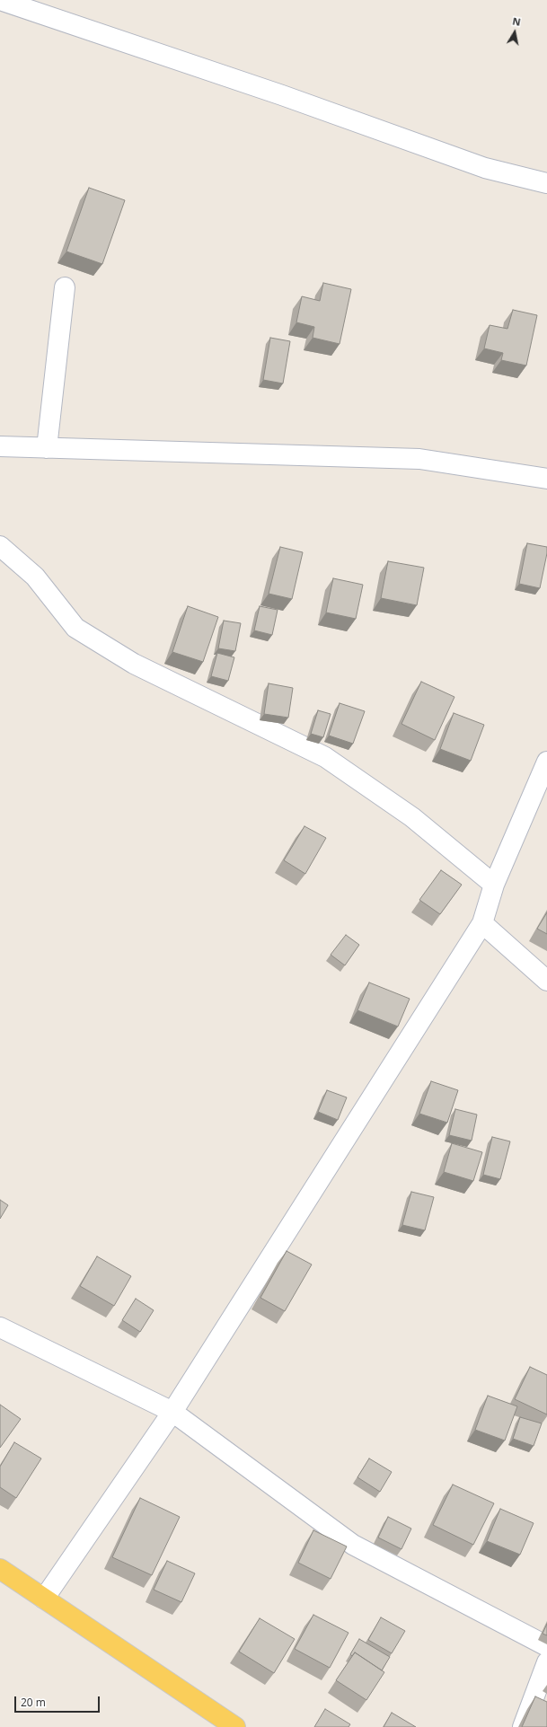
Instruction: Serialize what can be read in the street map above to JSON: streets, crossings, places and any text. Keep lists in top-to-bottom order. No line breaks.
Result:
{"scale_bar":"20 m","north":"top"}
